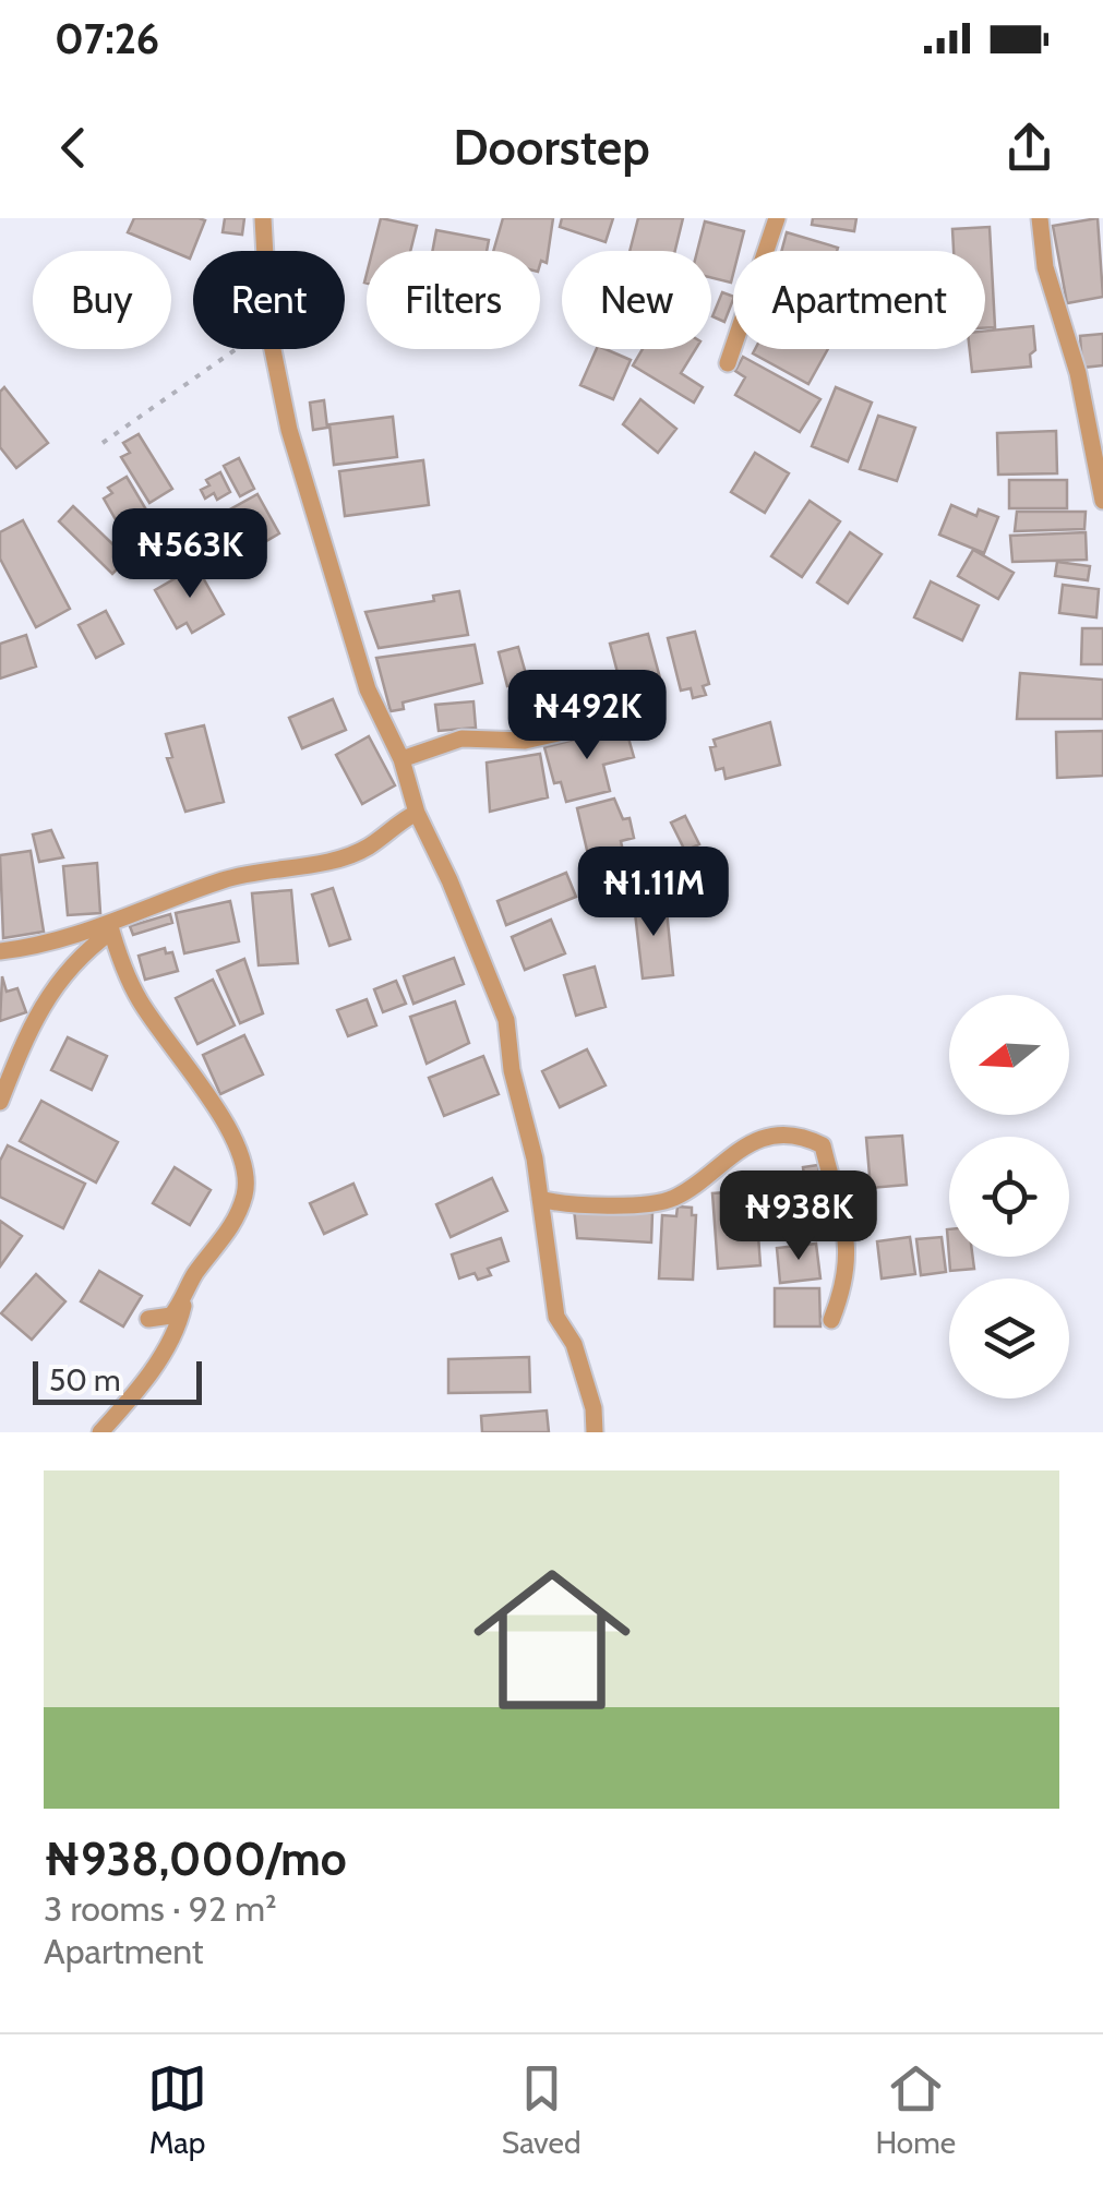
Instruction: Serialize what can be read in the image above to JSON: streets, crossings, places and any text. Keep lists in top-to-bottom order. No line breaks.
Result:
{"scale_bar":"50 m","north":"left","page":{"status":"07:26","header":"Doorstep","chip":["Buy","Rent","Filters","New","Apartment"],"price":["₦563K","₦492K","₦1.11M","₦938K"],"scale":"50 m","list":[{"name":"₦938,000/mo","note":"3 rooms · 92 m² · Apartment"}],"tabs":["Map","Saved","Home"]}}
